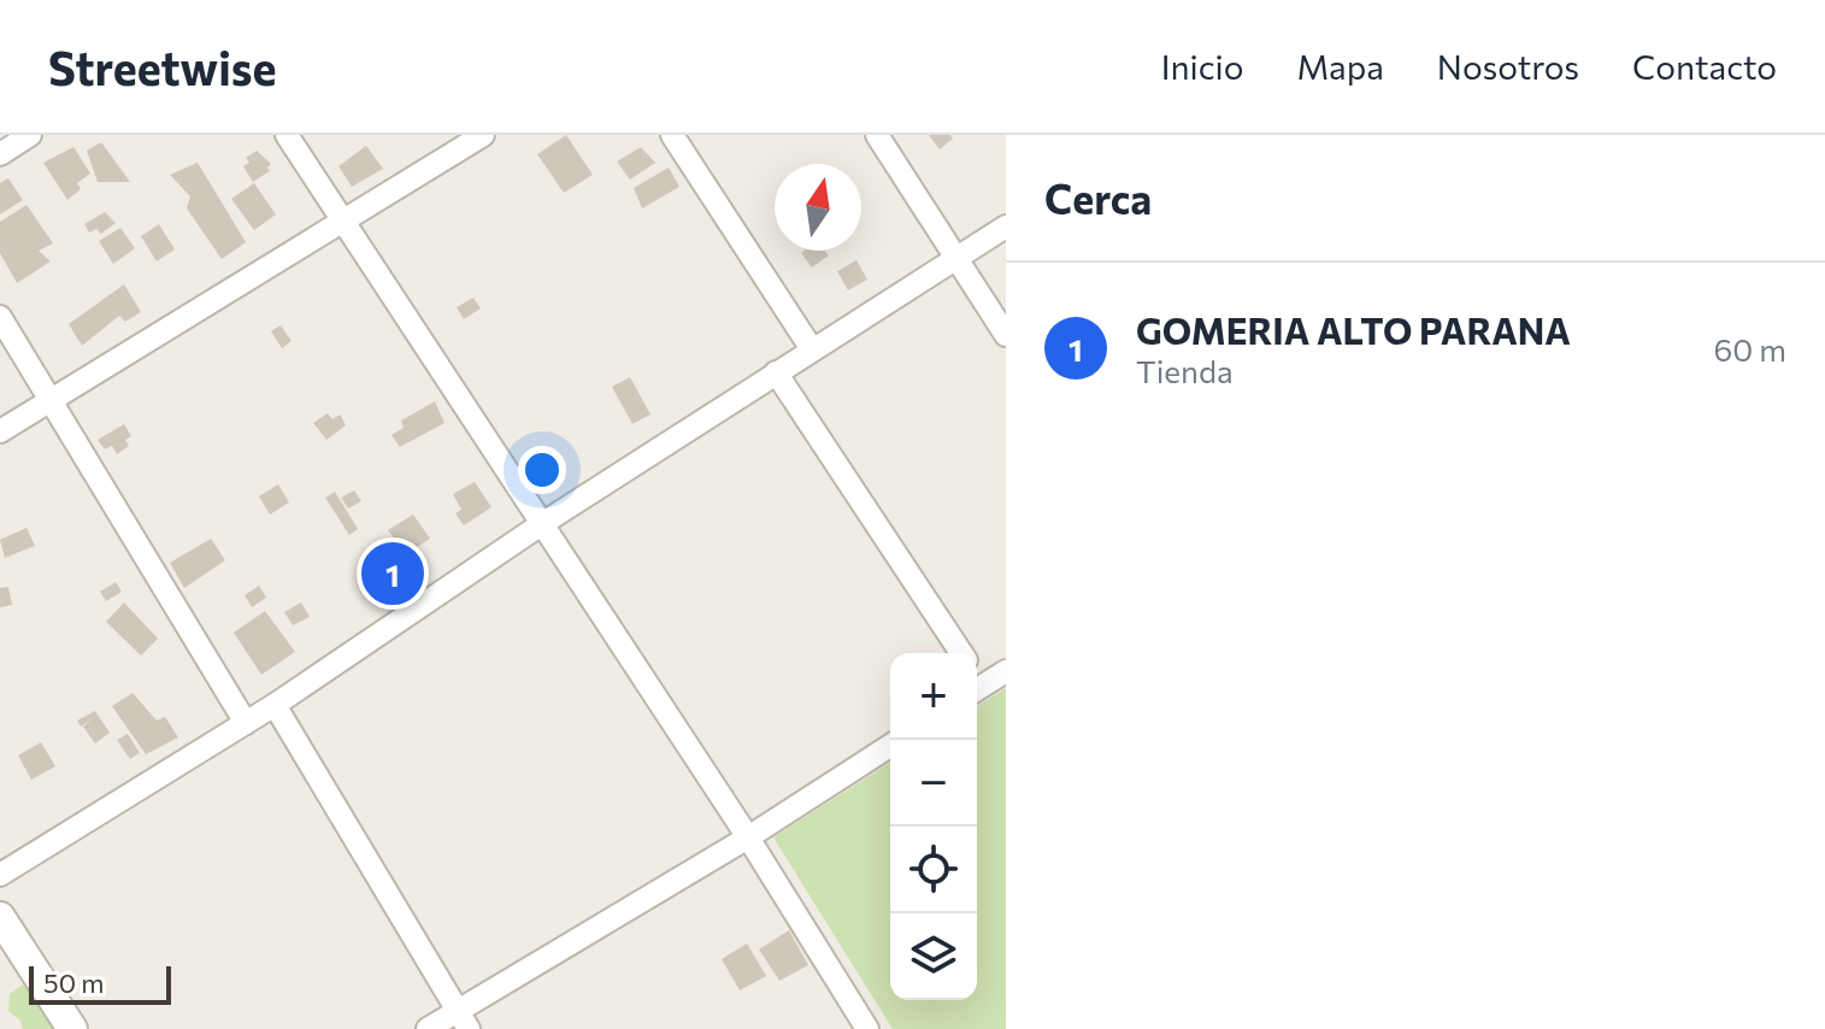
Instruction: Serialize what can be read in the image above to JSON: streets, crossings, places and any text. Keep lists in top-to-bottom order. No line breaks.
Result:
{"scale_bar":"50 m","north":"top","page":{"header":"Streetwise","nav":["Inicio","Mapa","Nosotros","Contacto"],"heading":"Cerca","list":[{"mark":"1","name":"GOMERIA ALTO PARANA","note":"Tienda","value":"60 m"}],"pins":"1","map_buttons":["+","−"],"scale":"50 m"}}
